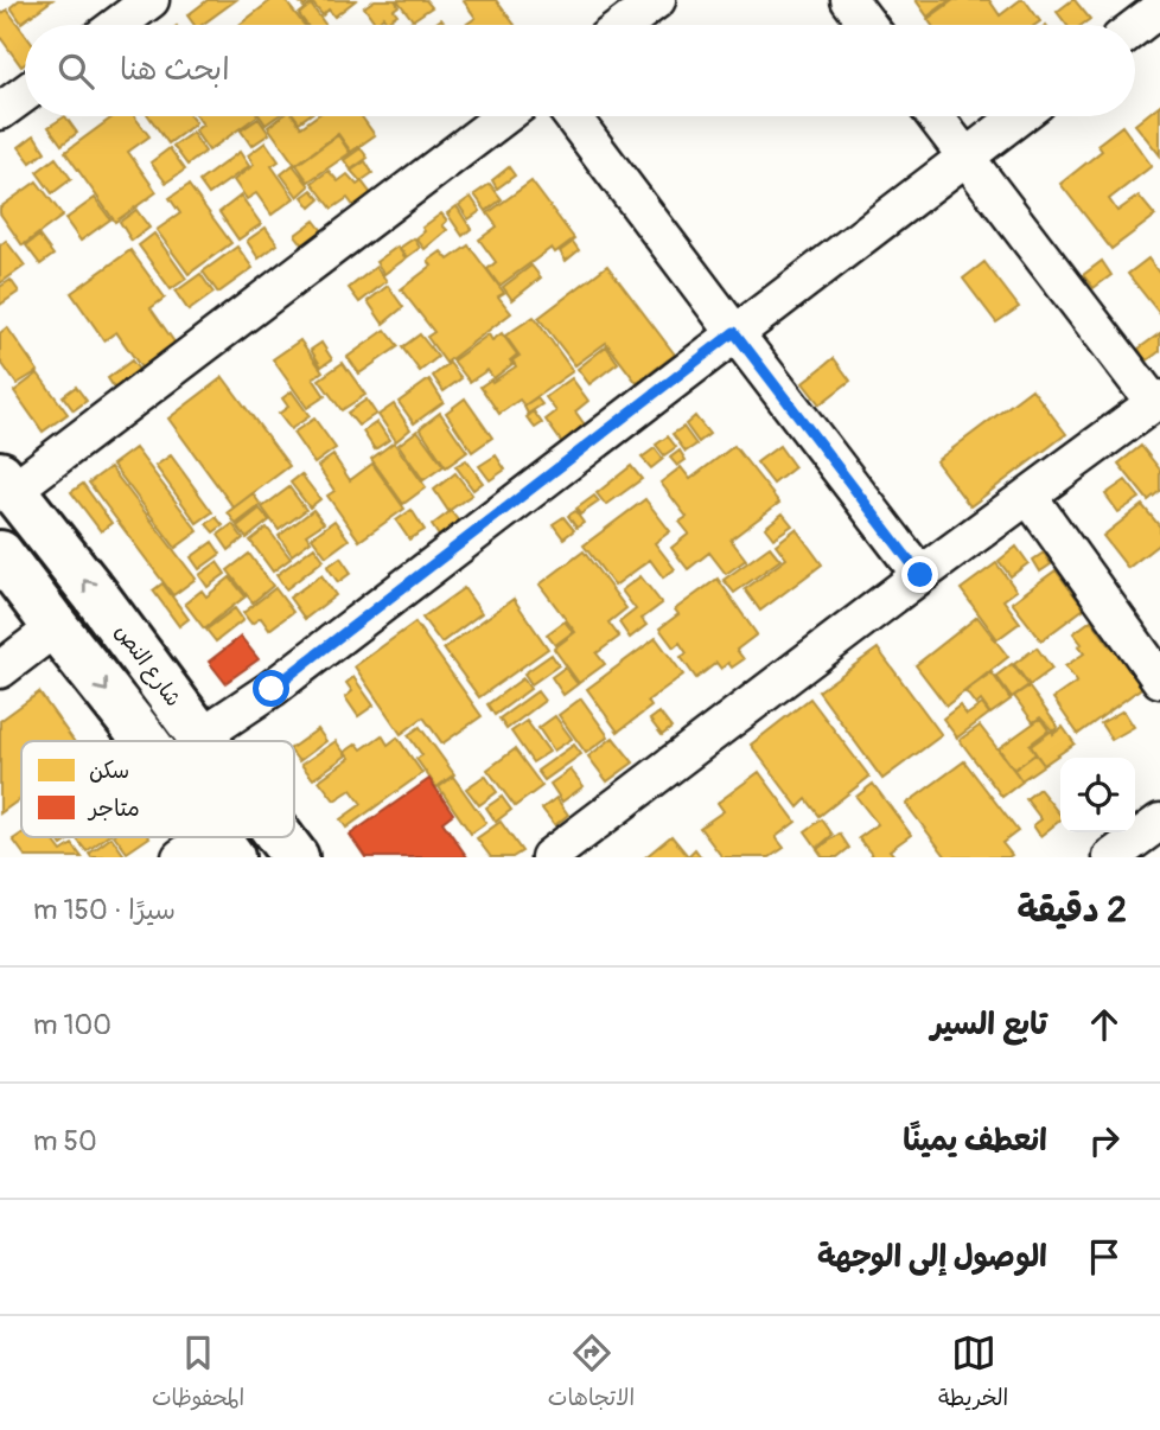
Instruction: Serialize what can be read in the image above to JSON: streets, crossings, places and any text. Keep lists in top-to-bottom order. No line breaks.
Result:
{"streets":{"main road":["شارع النص"]},"legend":["سكن","متاجر"],"page":{"search":"ابحث هنا","heading":["2 دقيقة","سيرًا · 150 m"],"list":[["تابع السير","100 m"],["انعطف يمينًا","50 m"],"الوصول إلى الوجهة"],"nav":["الخريطة","الاتجاهات","المحفوظات"]}}
